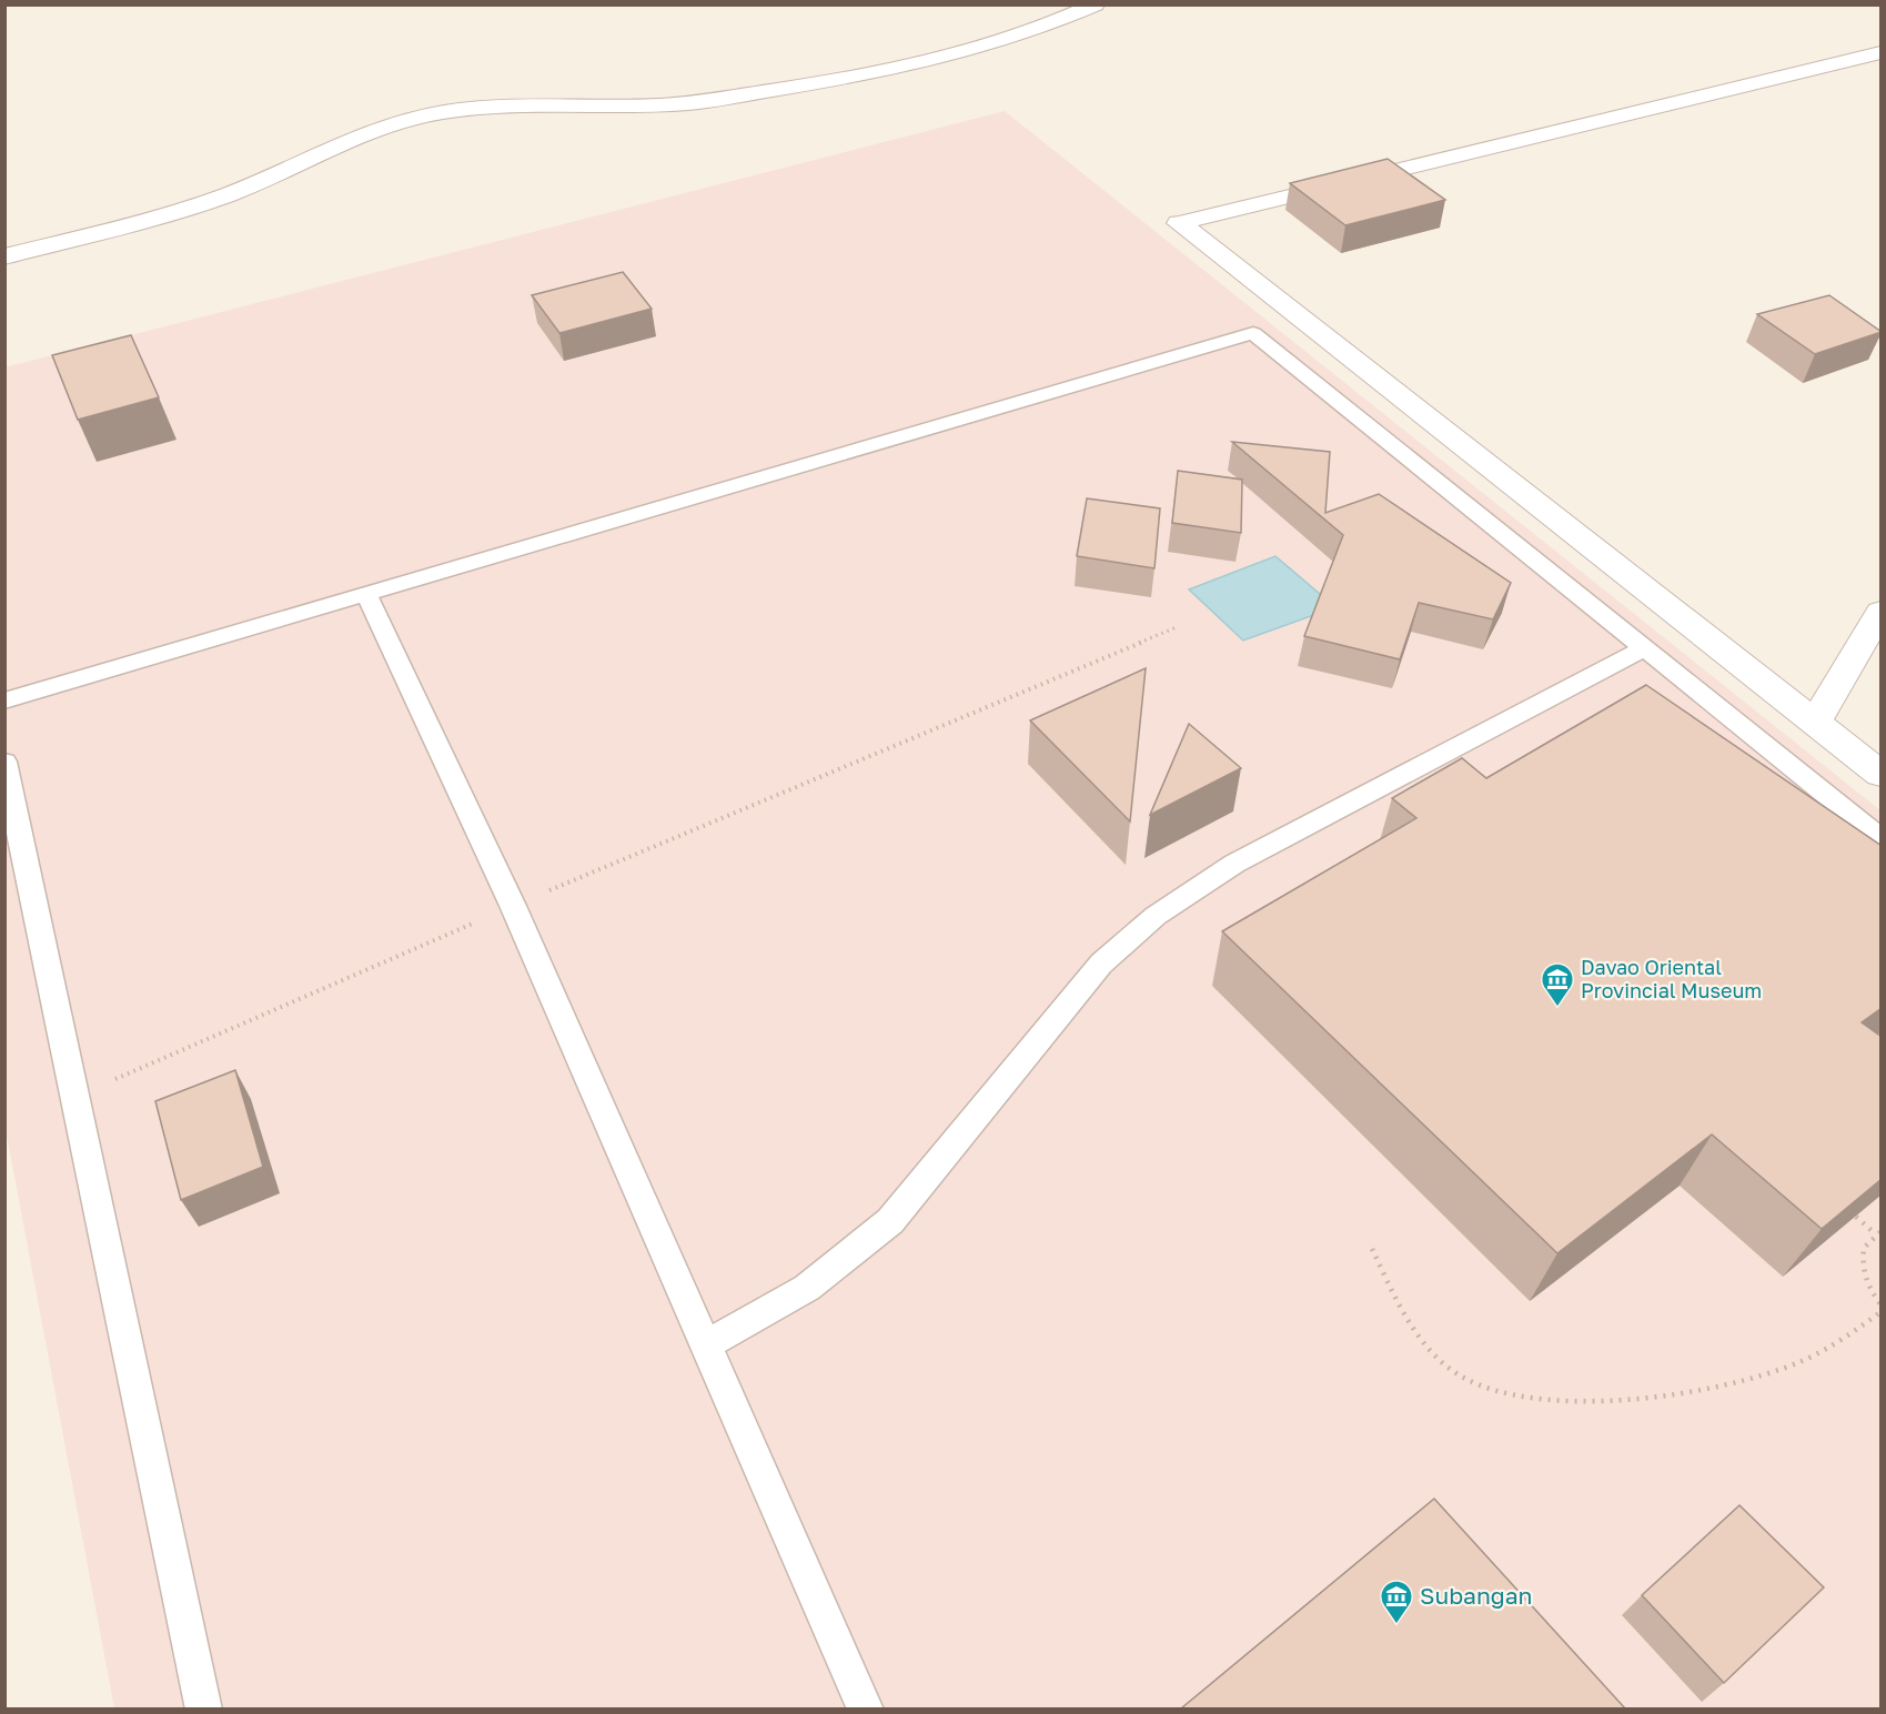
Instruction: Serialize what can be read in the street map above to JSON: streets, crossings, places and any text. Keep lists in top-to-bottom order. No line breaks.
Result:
{"places":{"museum":["Davao Oriental Provincial Museum","Subangan"]}}
